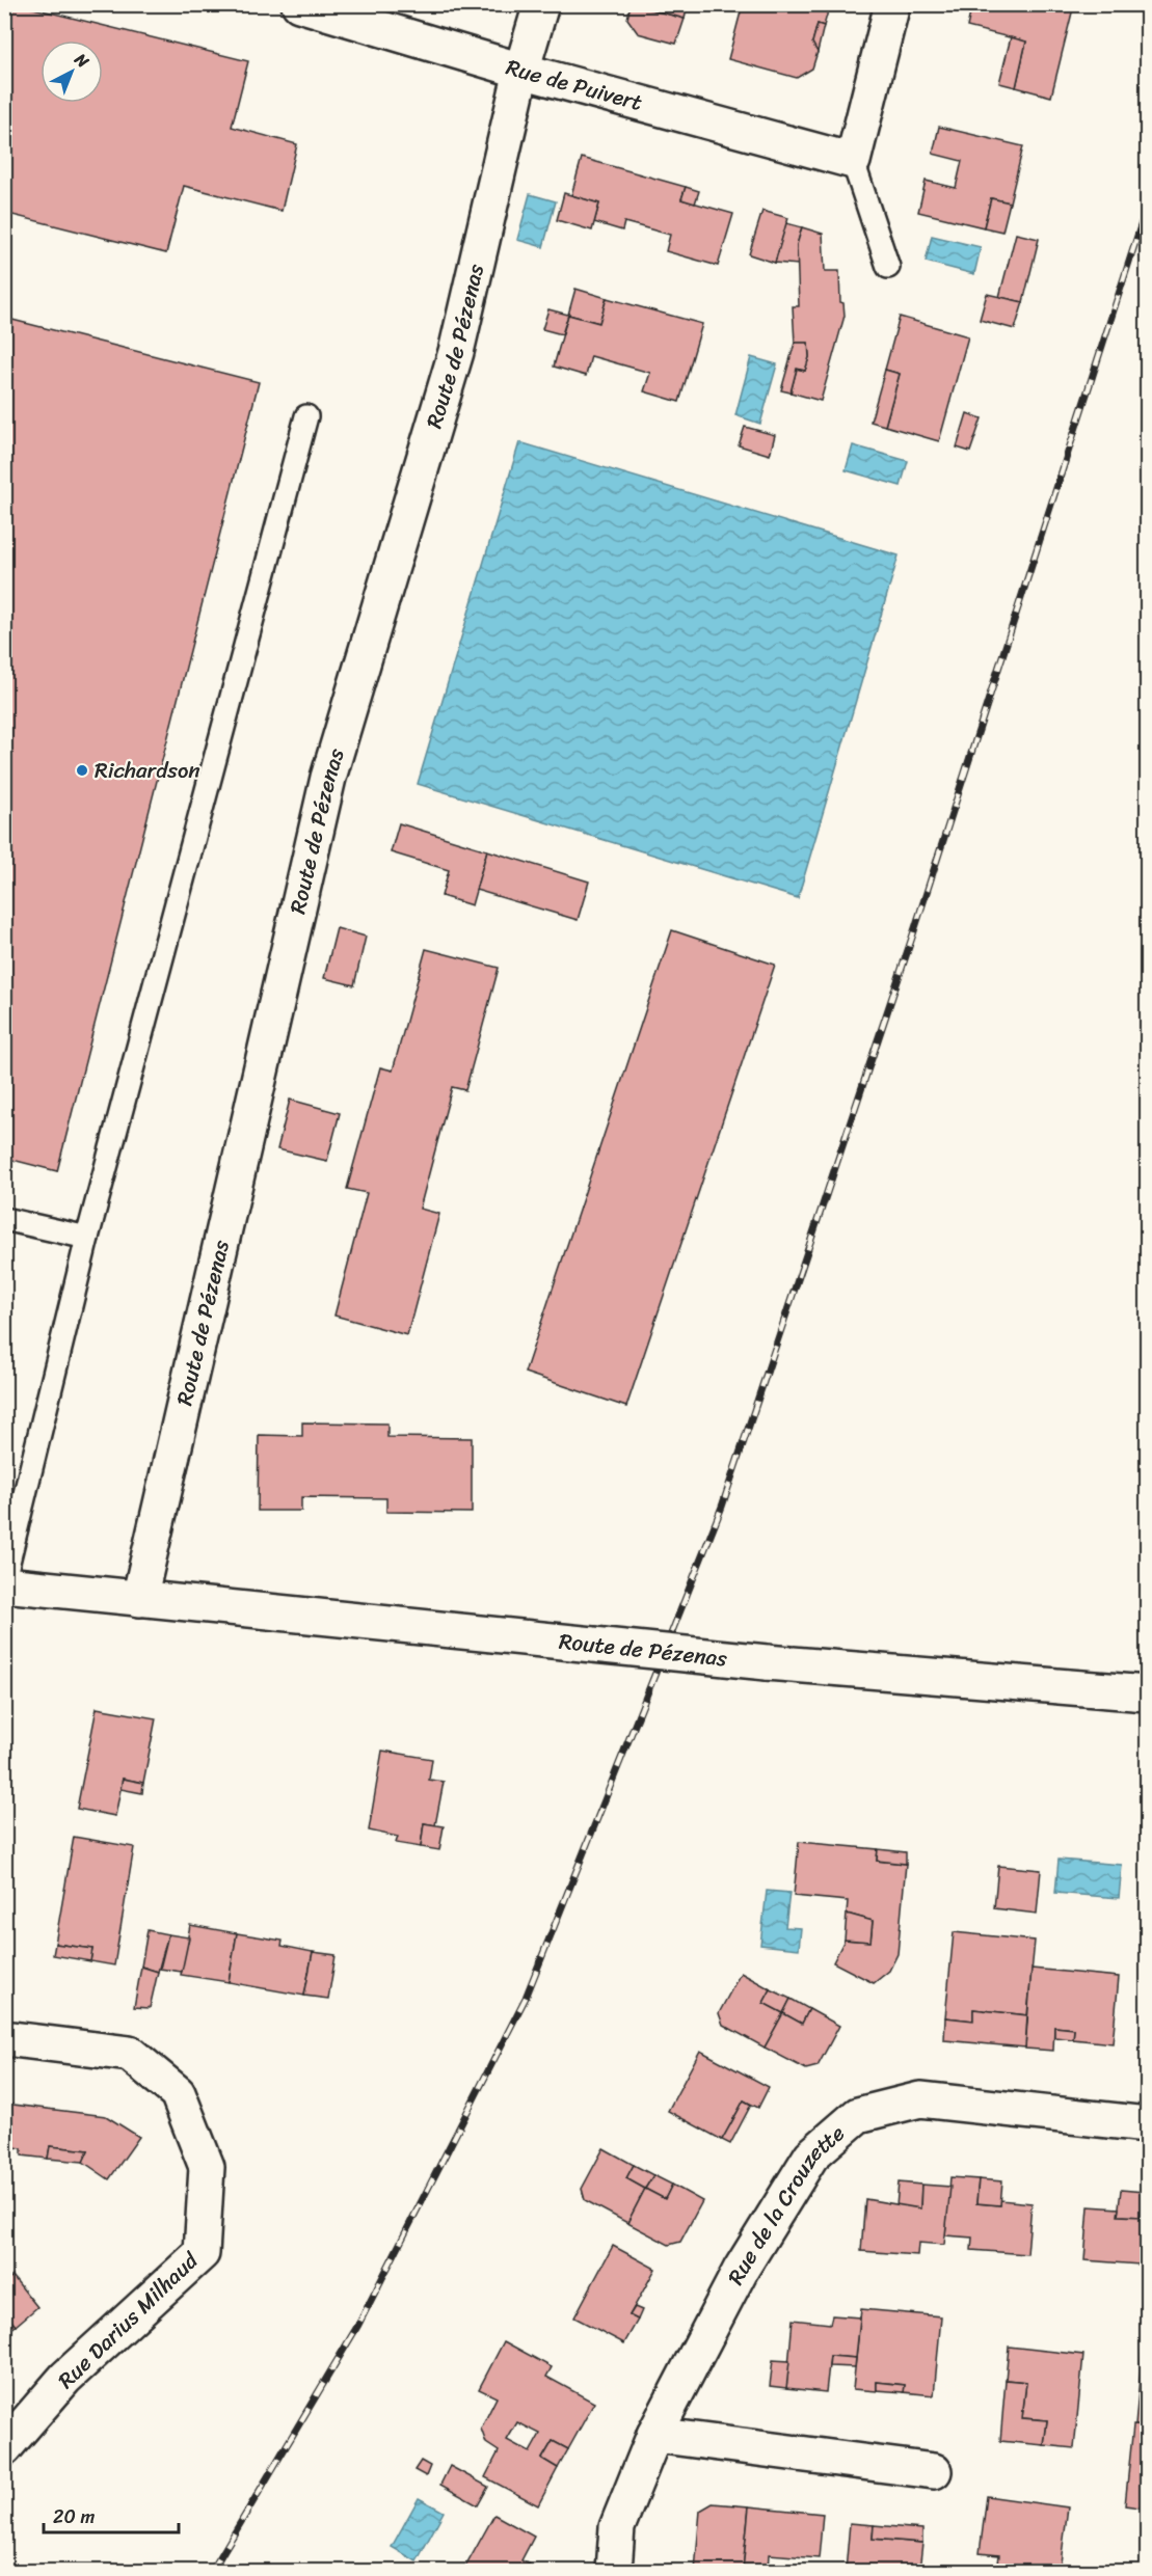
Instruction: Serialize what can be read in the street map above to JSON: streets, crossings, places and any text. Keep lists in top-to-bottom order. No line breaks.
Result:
{"streets":{"street":["Rue de Puivert","Route de Pézenas","Rue de la Crouzette","Rue Darius Milhaud"]},"crossings":[["Rue de Puivert","Route de Pézenas"]],"places":["Richardson"],"scale_bar":"20 m","north":"top right"}
